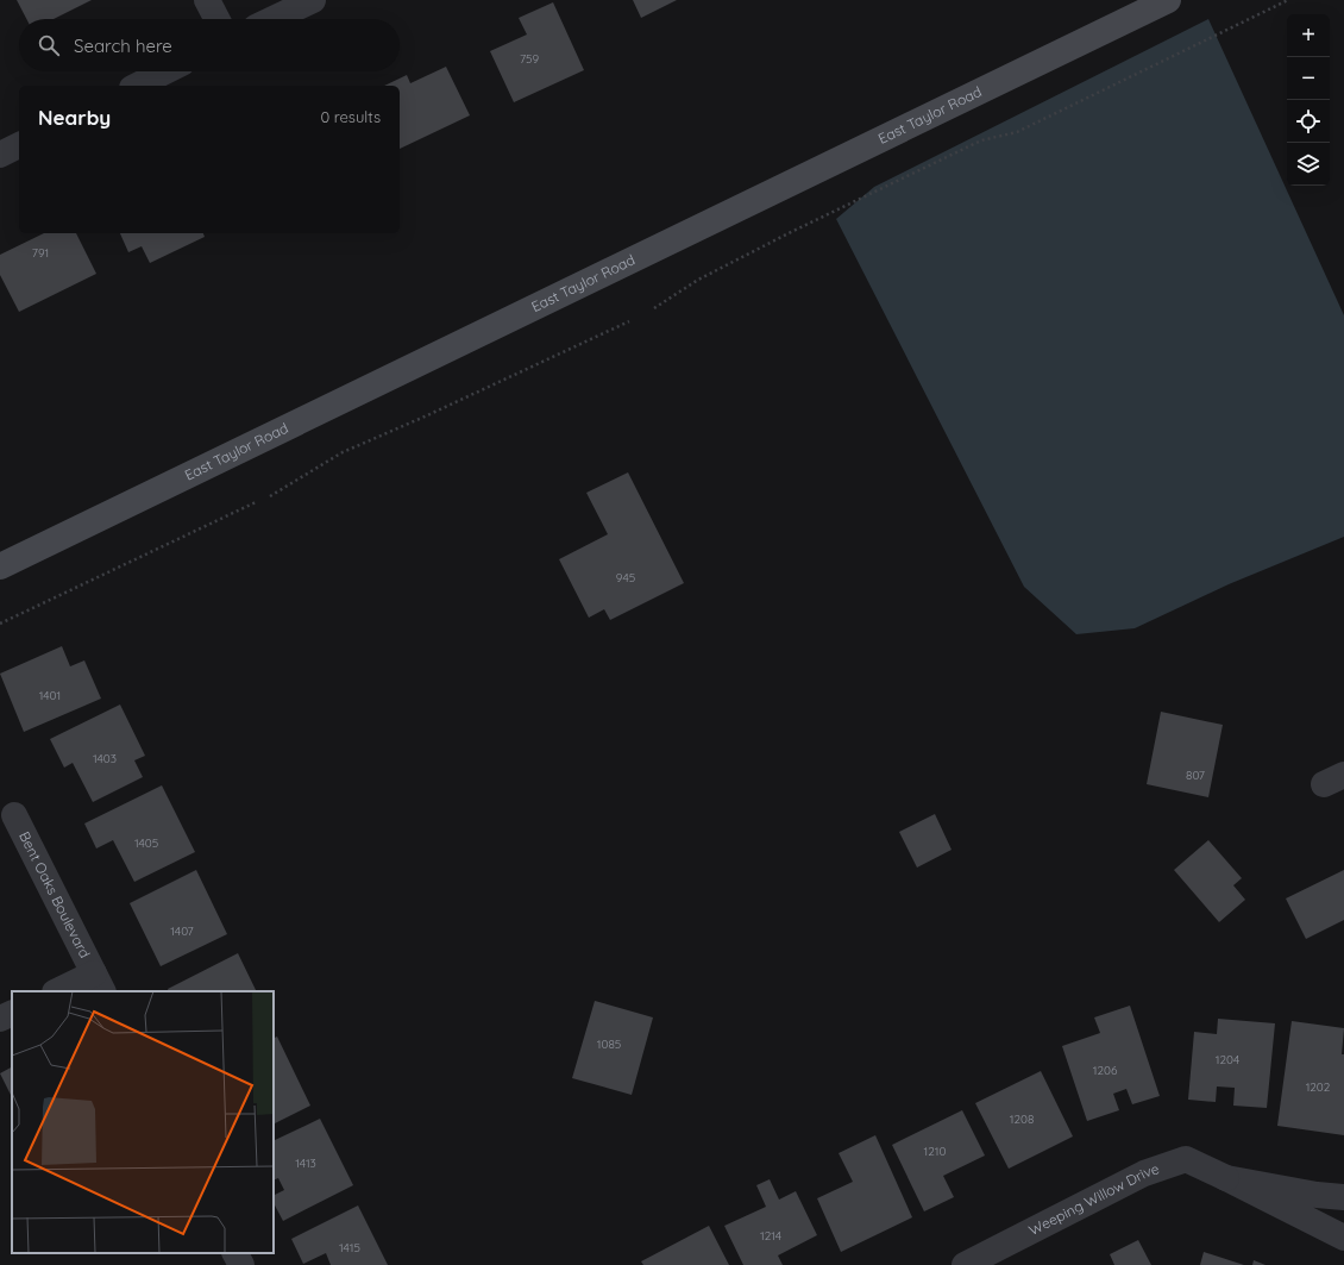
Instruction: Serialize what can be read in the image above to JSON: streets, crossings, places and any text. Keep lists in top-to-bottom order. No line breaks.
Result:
{"streets":{"main road":["East Taylor Road"],"street":["Bent Oaks Boulevard","Weeping Willow Drive"]},"house_numbers":["759","791","945","1401","1403","807","1405","1407","1085","1204","1206","1202","1208","1210","1413","1214","1415"],"page":{"map_buttons":["+","−"],"search":"Search here","heading":["Nearby","0 results"]}}
